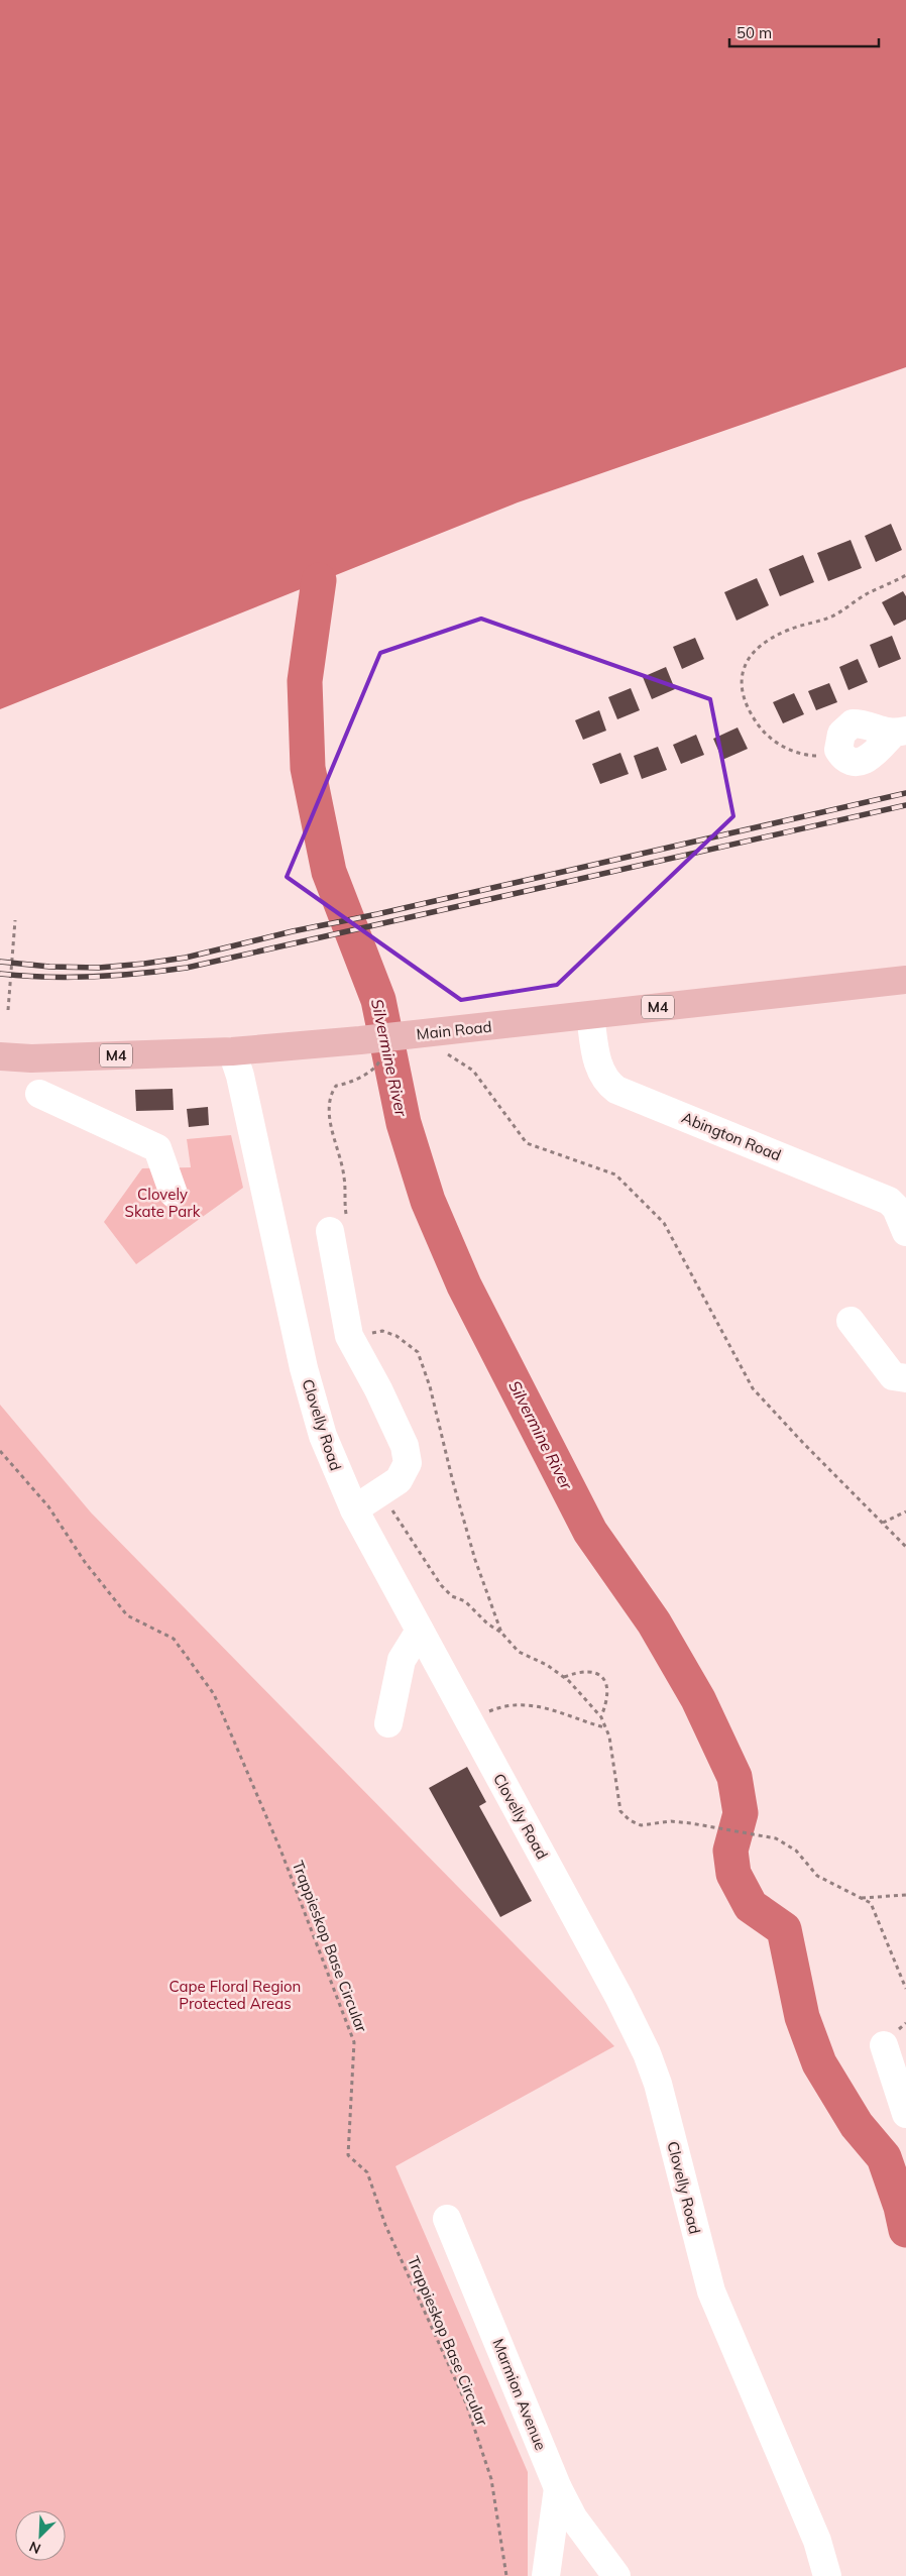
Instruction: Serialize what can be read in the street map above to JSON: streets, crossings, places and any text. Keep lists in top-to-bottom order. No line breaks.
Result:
{"streets":{"main road":["M4","Main Road"],"street":["Abington Road","Clovelly Road","Marmion Avenue"],"path":["Trappieskop Base Circular"]},"crossings":[["Main Road","Abington Road"],["Main Road","Clovelly Road"]],"water":["Silvermine River"],"parks":["Clovely Skate Park","Cape Floral Region Protected Areas"],"scale_bar":"50 m","north":"bottom left"}
